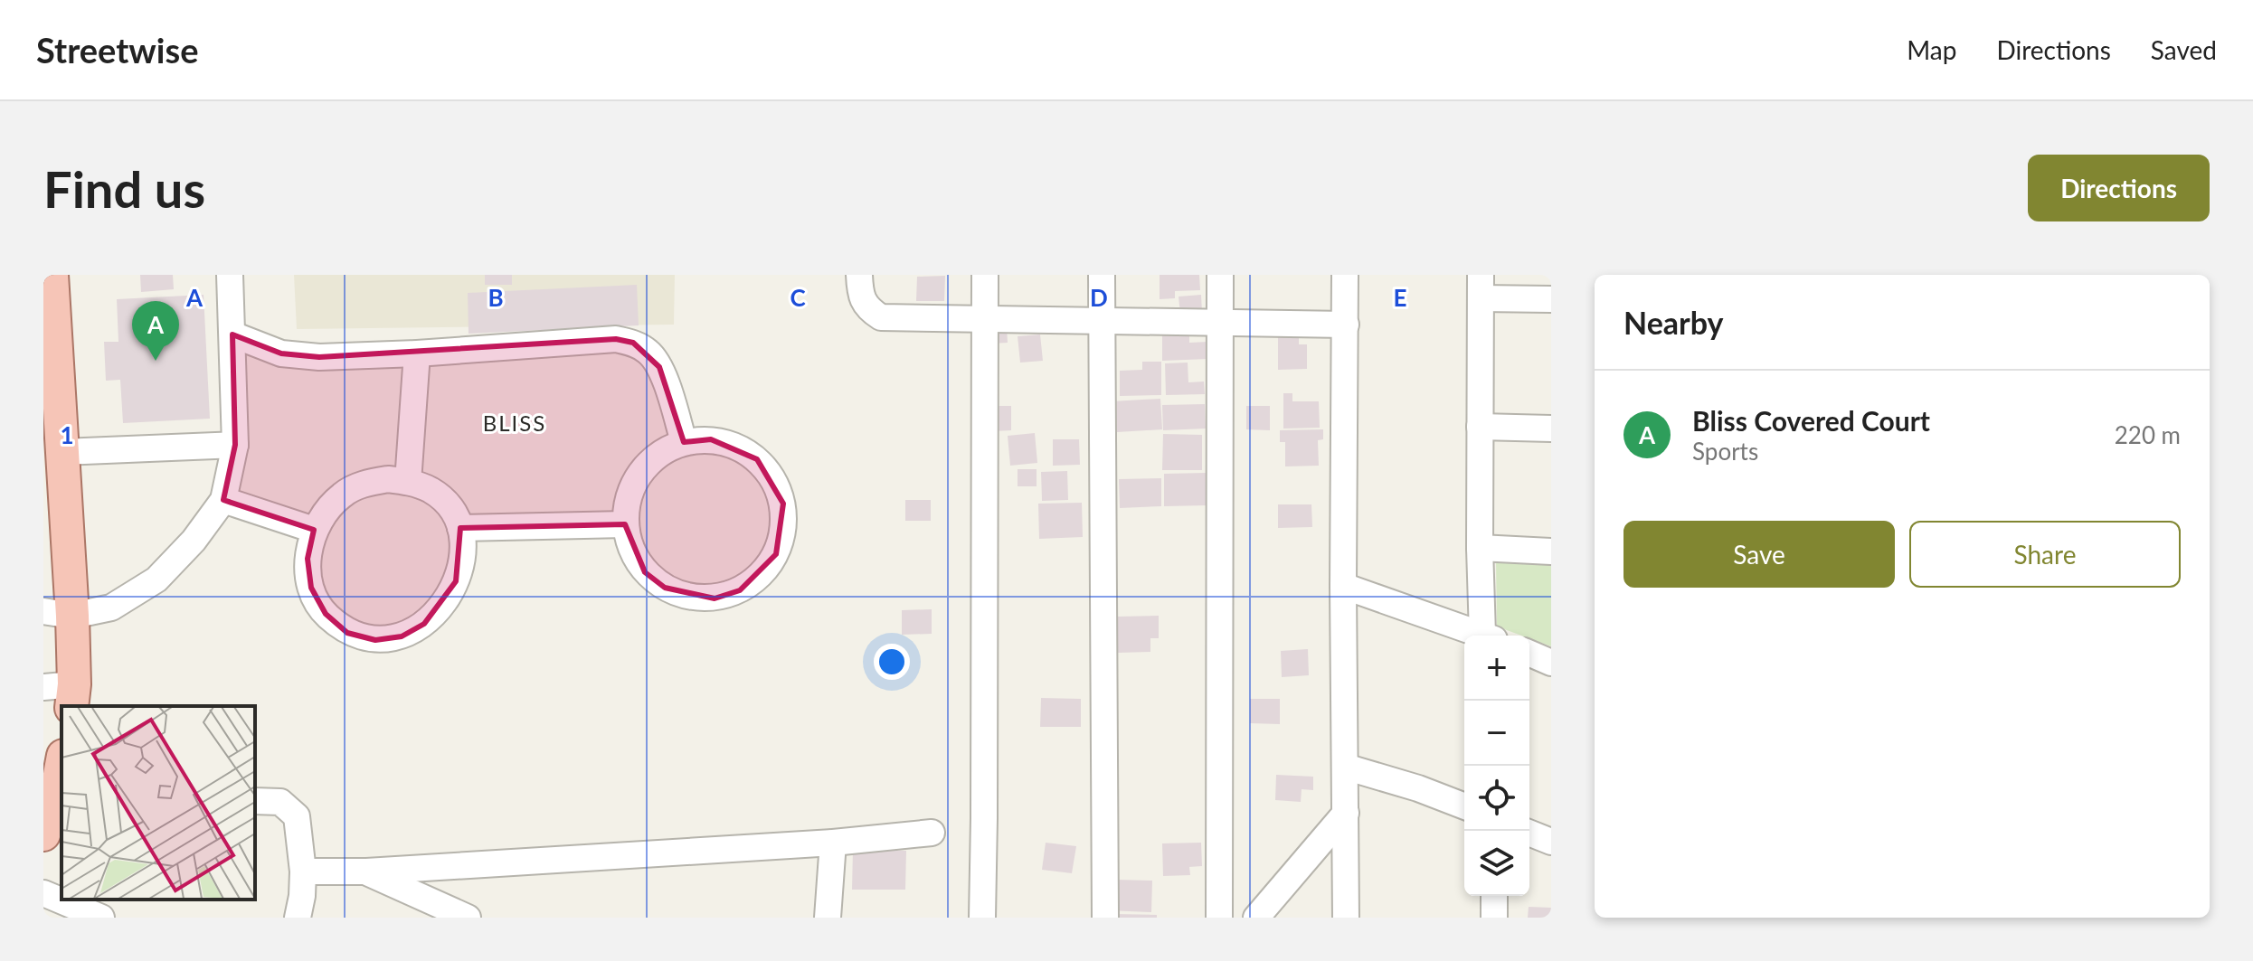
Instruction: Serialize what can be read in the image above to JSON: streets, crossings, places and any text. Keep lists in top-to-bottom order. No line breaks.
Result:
{"districts":["BLISS"],"page":{"header":"Streetwise","nav":["Map","Directions","Saved"],"buttons":["Directions",["Save","Share"]],"title":"Find us","heading":"Nearby","pins":"A","list":[{"mark":"A","name":"Bliss Covered Court","note":"Sports","value":"220 m"}],"map_buttons":["+","−"]},"grid":{"columns":["A","B","C","D","E"],"rows":["1"]}}
